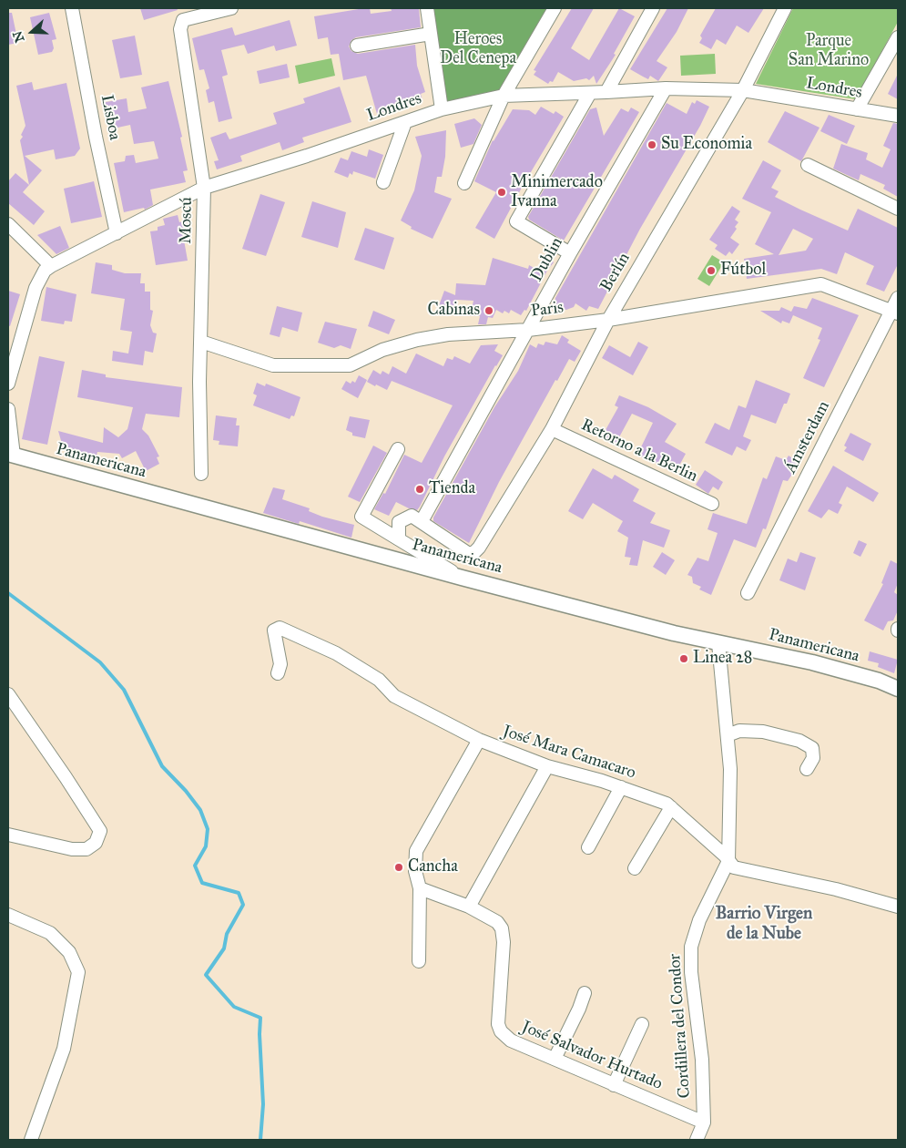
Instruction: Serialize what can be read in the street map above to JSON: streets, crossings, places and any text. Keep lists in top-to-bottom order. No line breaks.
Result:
{"streets":{"main road":["Panamericana"],"street":["Londres","Lisboa","Moscú","Dublin","Berlín","Paris","Ámsterdam","Retorno a la Berlin","José Mara Camacaro","Cordillera del Condor","José Salvador Hurtado"]},"crossings":[["Londres","Lisboa"],["Londres","Moscú"],["Londres","Dublin"],["Londres","Berlín"],["Moscú","Paris"],["Dublin","Berlín"],["Dublin","Paris"],["Berlín","Paris"],["Berlín","Retorno a la Berlin"],["Paris","Ámsterdam"],["Panamericana","Cordillera del Condor"],["José Mara Camacaro","Cordillera del Condor"],["Cordillera del Condor","José Salvador Hurtado"]],"districts":["Barrio Virgen de la Nube"],"parks":["Heroes Del Cenepa","Parque San Marino"],"places":["Su Economia","Minimercado Ivanna","Fútbol","Cabinas","Tienda","Linea 28","Cancha"],"north":"left"}
